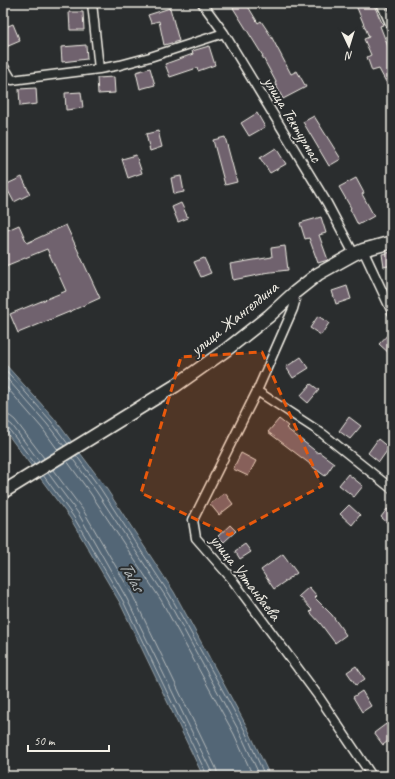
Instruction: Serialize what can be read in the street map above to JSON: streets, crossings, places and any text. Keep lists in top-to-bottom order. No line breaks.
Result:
{"streets":{"street":["улица Тектурмас","улица Жангелдина","улица Ултанбаева"]},"crossings":[["улица Тектурмас","улица Жангелдина"],["улица Жангелдина","улица Ултанбаева"]],"water":["Talas"],"scale_bar":"50 m","north":"bottom"}
